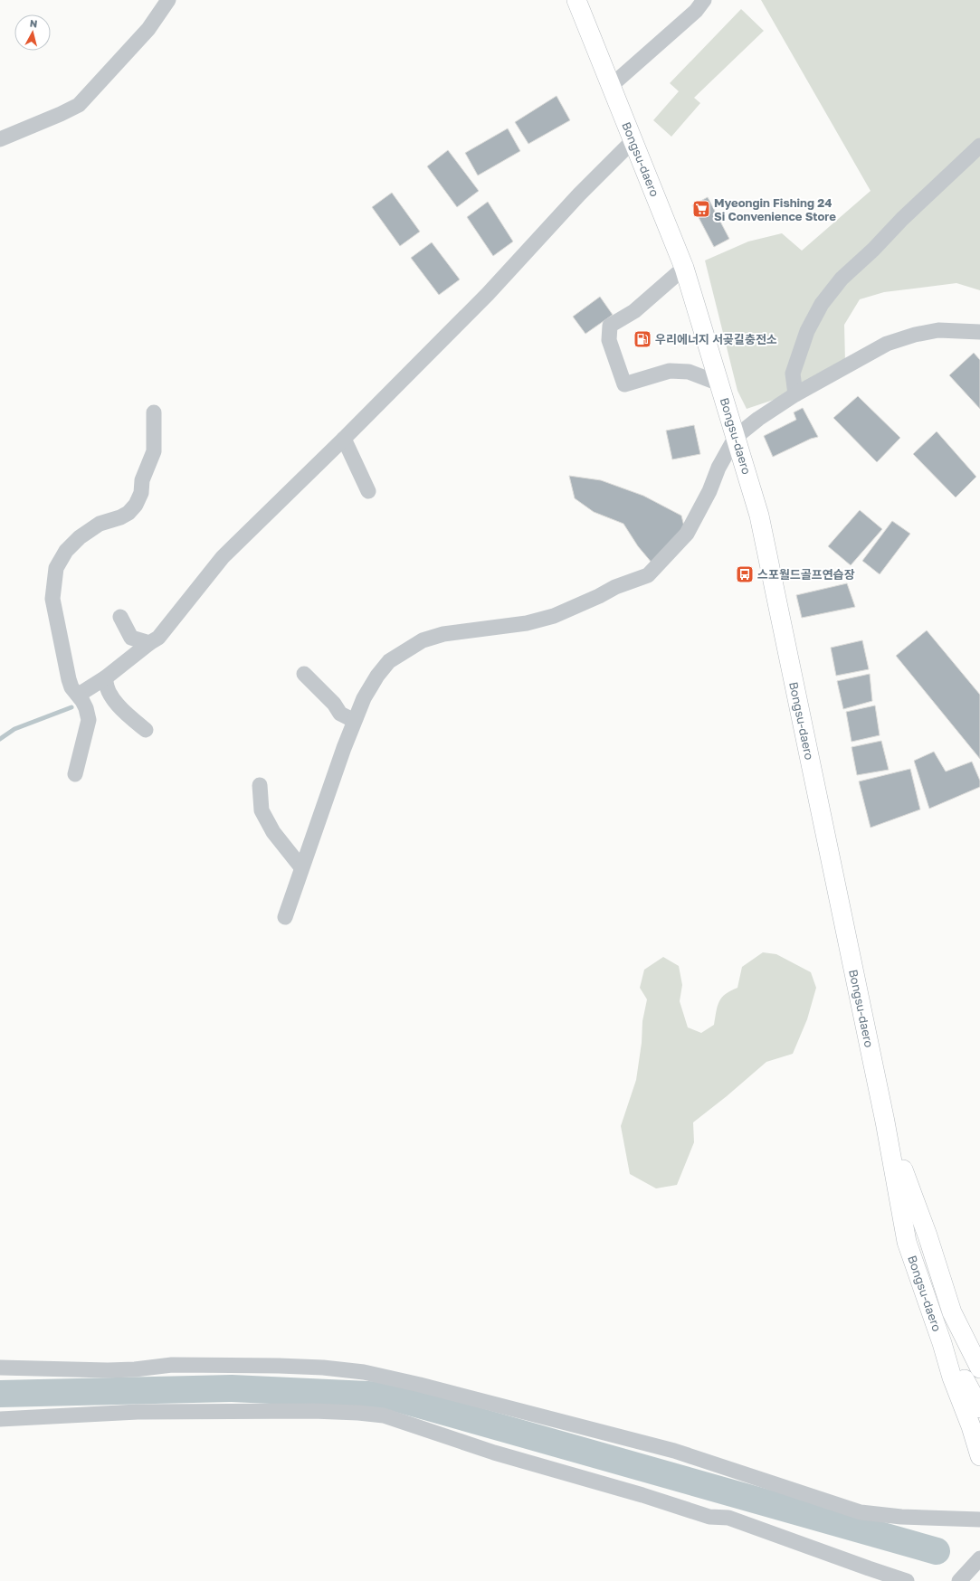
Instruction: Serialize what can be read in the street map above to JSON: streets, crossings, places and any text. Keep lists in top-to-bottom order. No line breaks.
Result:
{"streets":{"main road":["Bongsu-daero"]},"places":{"supermarket":["Myeongin Fishing 24 Si Convenience Store"],"fuel station":["우리에너지 서곶길충전소"],"bus stop":["스포월드골프연습장"]},"north":"top"}
